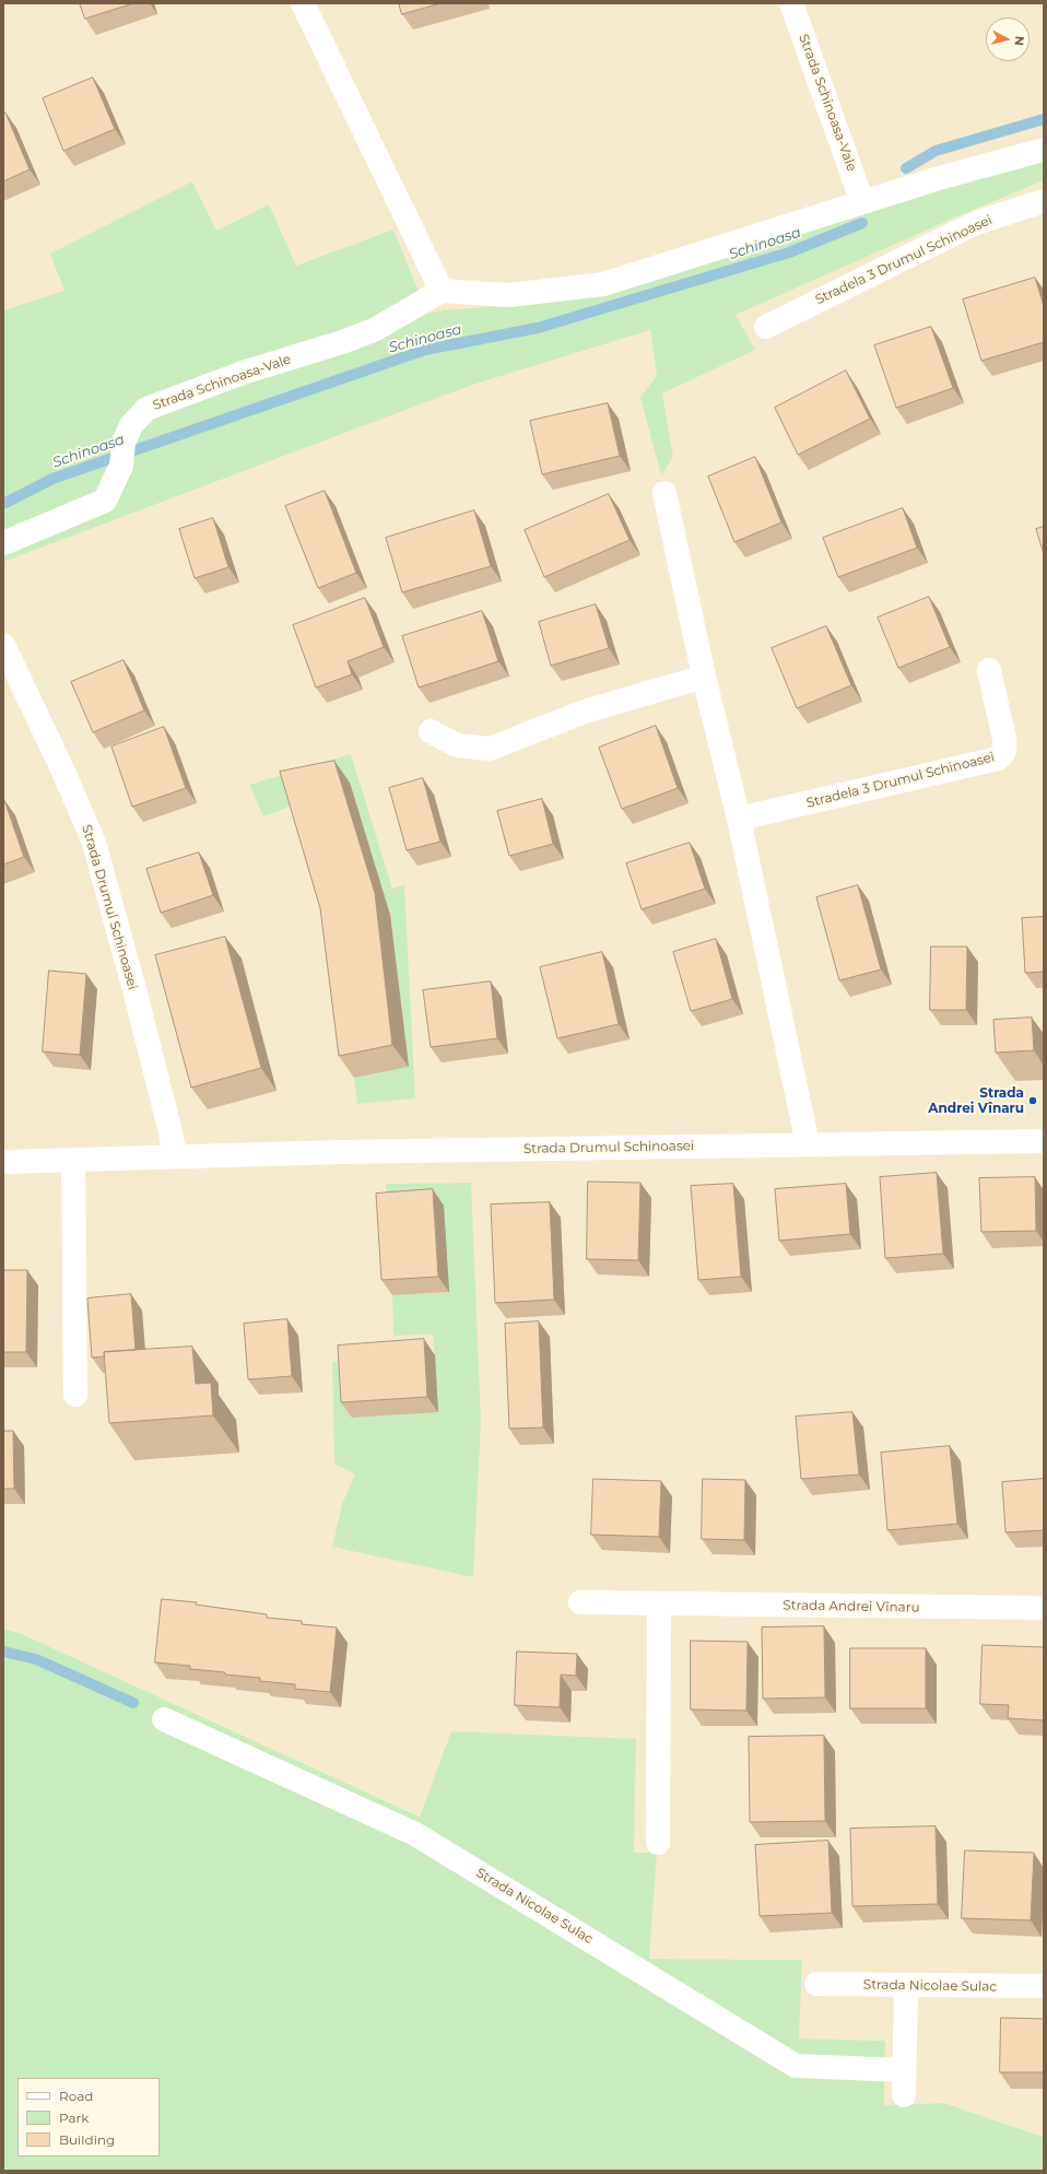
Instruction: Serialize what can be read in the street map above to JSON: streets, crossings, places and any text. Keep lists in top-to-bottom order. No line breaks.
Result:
{"streets":{"street":["Strada Schinoasa-Vale","Stradela 3 Drumul Schinoasei","Strada Drumul Schinoasei","Strada Andrei Vînaru","Strada Nicolae Sulac"]},"water":["Schinoasa"],"places":["Strada Andrei Vînaru"],"legend":["Road","Park","Building"],"north":"right"}
